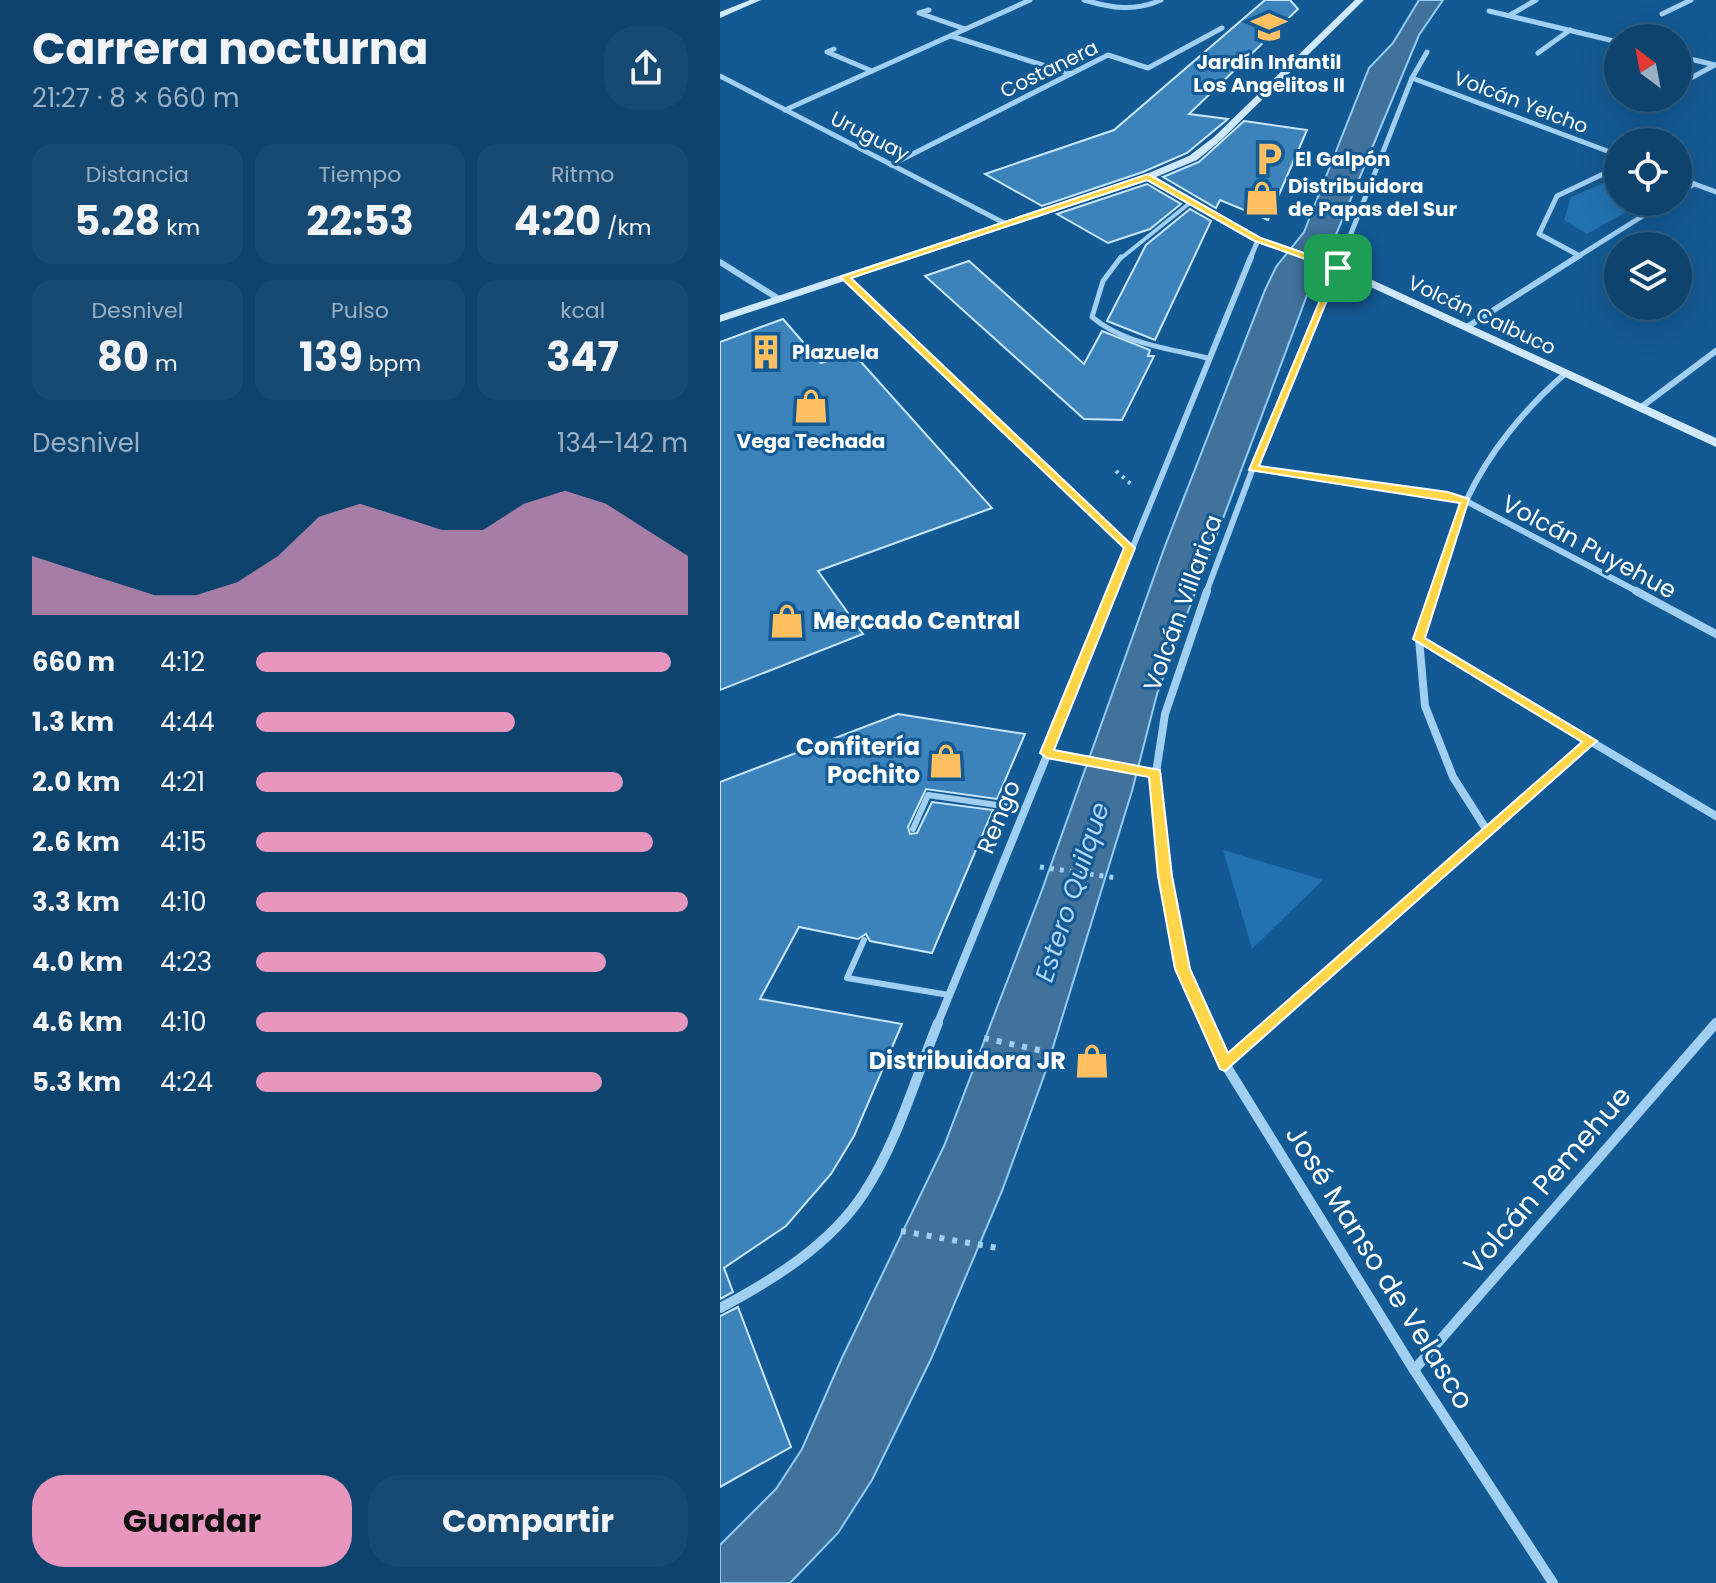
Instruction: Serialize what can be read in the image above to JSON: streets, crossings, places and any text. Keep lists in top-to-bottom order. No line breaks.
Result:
{"streets":{"main road":["Volcán Calbuco"],"street":["Costanera","Volcán Yelcho","Uruguay","Volcán Puyehue","Volcán Villarica","Rengo","Volcán Pemehue","José Manso de Velasco"]},"crossings":[["Costanera","Uruguay"],["Volcán Yelcho","Volcán Villarica"],["Volcán Calbuco","Volcán Villarica"],["Volcán Calbuco","Rengo"],["Volcán Puyehue","Volcán Villarica"],["Volcán Villarica","José Manso de Velasco"],["Volcán Pemehue","José Manso de Velasco"]],"water":["Estero Quilque"],"places":{"school or university":["Jardín Infantil Los Angelitos II"],"parking":["El Galpón"],"shop":["Distribuidora de Papas del Sur","Vega Techada","Mercado Central","Confitería Pochito","Distribuidora JR"],"building":["Plazuela"]},"north":"top left","page":{"heading":["Carrera nocturna","21:27 · 8 × 660 m"],"stats":[["Distancia","5.28 km"],["Tiempo","22:53"],["Ritmo","4:20 /km"],["Desnivel","80 m"],["Pulso","139 bpm"],["kcal","347"]],"chart":["Desnivel","134–142 m"],"list":[{"name":"660 m","note":"4:12"},{"name":"1.3 km","note":"4:44"},{"name":"2.0 km","note":"4:21"},{"name":"2.6 km","note":"4:15"},{"name":"3.3 km","note":"4:10"},{"name":"4.0 km","note":"4:23"},{"name":"4.6 km","note":"4:10"},{"name":"5.3 km","note":"4:24"}],"buttons":["Guardar","Compartir"]}}
